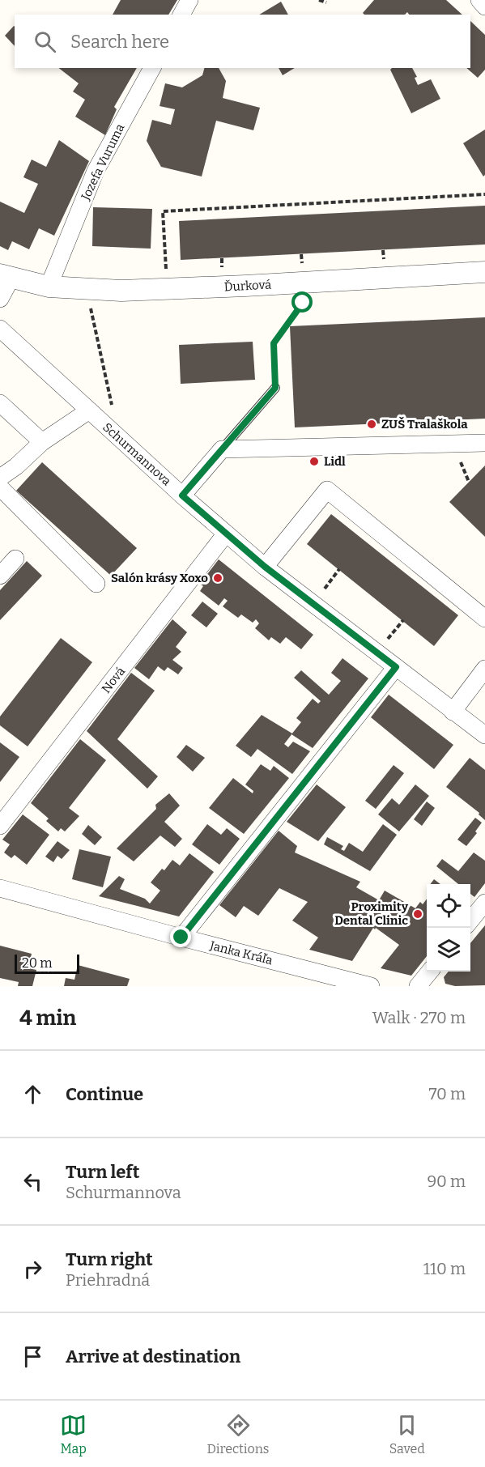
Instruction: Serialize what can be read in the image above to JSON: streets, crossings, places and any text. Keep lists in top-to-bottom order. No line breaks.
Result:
{"streets":{"street":["Jozefa Vuruma","Ďurková","Schurmannova","Nová","Janka Kráľa"]},"crossings":[["Jozefa Vuruma","Ďurková"],["Schurmannova","Nová"]],"places":["ZUŠ Tralaškola","Lidl","Salón krásy Xoxo","Proximity Dental Clinic"],"scale_bar":"20 m","page":{"search":"Search here","scale":"20 m","heading":["4 min","Walk · 270 m"],"list":[["Continue","70 m"],["Turn left","Schurmannova","90 m"],["Turn right","Priehradná","110 m"],"Arrive at destination"],"nav":["Map","Directions","Saved"]}}
